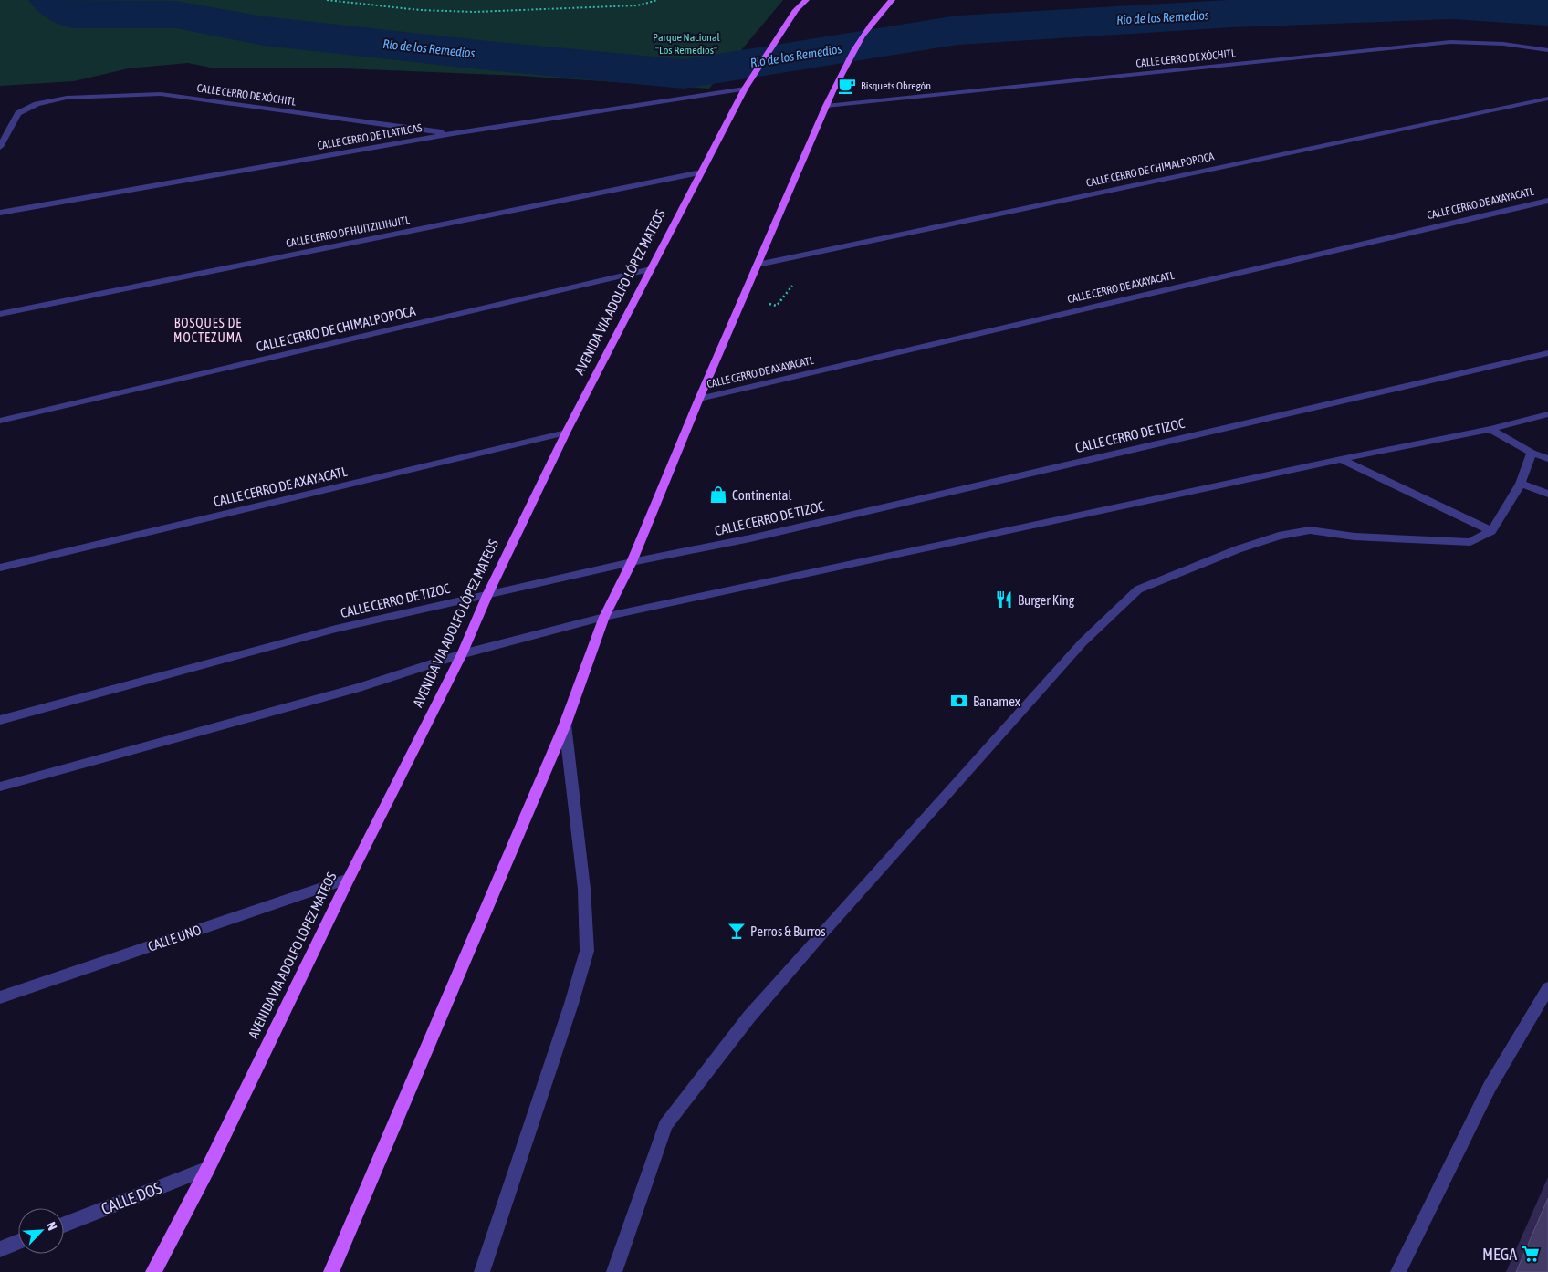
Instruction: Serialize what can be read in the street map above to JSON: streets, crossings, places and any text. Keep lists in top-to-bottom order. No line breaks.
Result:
{"streets":{"main road":["AVENIDA VIA ADOLFO LÓPEZ MATEOS"],"street":["CALLE CERRO DE XÓCHITL","CALLE CERRO DE TLATILCAS","CALLE CERRO DE CHIMALPOPOCA","CALLE CERRO DE AXAYACATL","CALLE CERRO DE HUITZILIHUITL","CALLE CERRO DE TIZOC","CALLE UNO","CALLE DOS"]},"crossings":[["CALLE CERRO DE XÓCHITL","CALLE CERRO DE TLATILCAS"],["CALLE CERRO DE TLATILCAS","AVENIDA VIA ADOLFO LÓPEZ MATEOS"],["CALLE CERRO DE CHIMALPOPOCA","AVENIDA VIA ADOLFO LÓPEZ MATEOS"],["CALLE CERRO DE AXAYACATL","AVENIDA VIA ADOLFO LÓPEZ MATEOS"],["CALLE CERRO DE HUITZILIHUITL","AVENIDA VIA ADOLFO LÓPEZ MATEOS"],["AVENIDA VIA ADOLFO LÓPEZ MATEOS","CALLE CERRO DE TIZOC"],["AVENIDA VIA ADOLFO LÓPEZ MATEOS","CALLE UNO"],["AVENIDA VIA ADOLFO LÓPEZ MATEOS","CALLE DOS"]],"districts":["BOSQUES DE MOCTEZUMA"],"water":["Río de los Remedios"],"parks":["Parque Nacional \"Los Remedios\""],"places":{"cafe":["Bisquets Obregón"],"shop":["Continental"],"restaurant":["Burger King"],"bank":["Banamex"],"bar":["Perros & Burros"],"supermarket":["MEGA"]},"north":"top right"}
